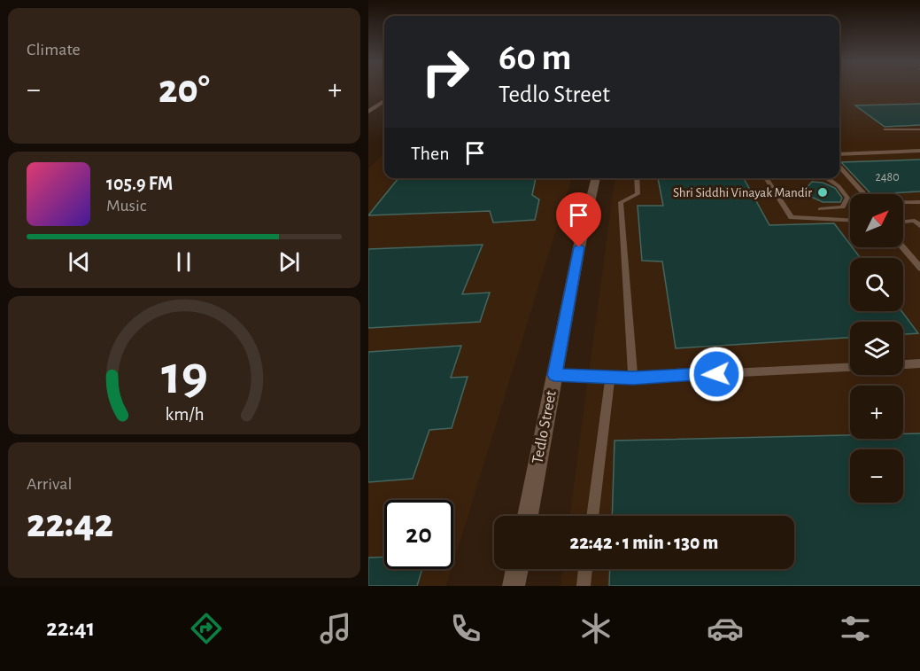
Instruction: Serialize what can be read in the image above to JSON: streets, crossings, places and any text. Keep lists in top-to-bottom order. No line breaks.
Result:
{"streets":{"street":["Tedlo Street"]},"places":["Shri Siddhi Vinayak Mandir"],"house_numbers":["2480"],"north":"top right","page":{"tile":["Climate",["Arrival","22:42"]],"turn":["60 m","Tedlo Street"],"heat":["−","20°","+"],"then":"Then","song":["105.9 FM","Music"],"map_buttons":["+","−"],"limit":"20","trip":"22:42 · 1 min · 130 m","tabs":"22:41","gauge":["19","km/h"]}}
